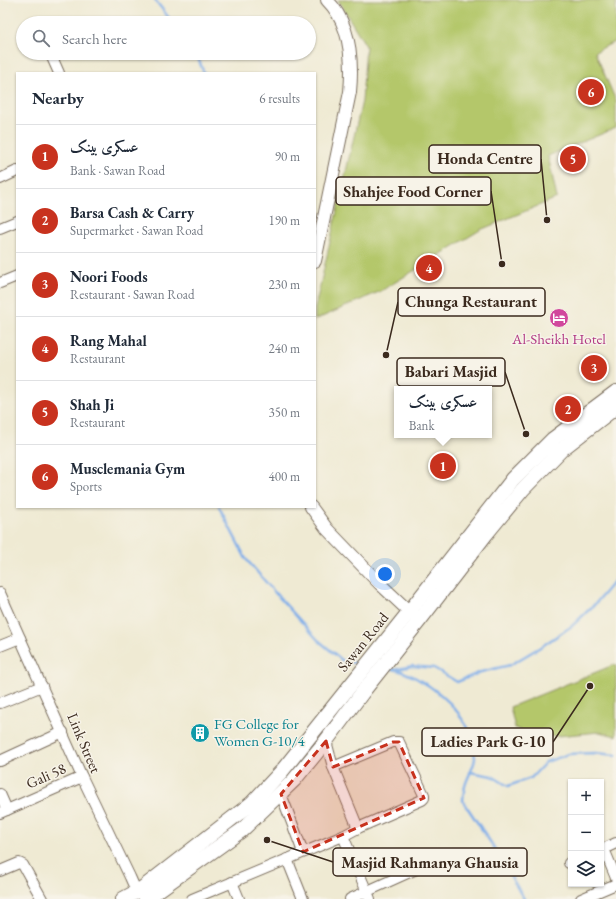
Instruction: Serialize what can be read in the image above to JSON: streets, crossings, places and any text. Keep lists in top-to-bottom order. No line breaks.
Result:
{"streets":{"main road":["Sawan Road"],"street":["Link Street","Gali 58"]},"crossings":[["Sawan Road","Link Street"],["Link Street","Gali 58"]],"places":{"other":["Honda Centre","Shahjee Food Corner","Chunga Restaurant","Babari Masjid","Ladies Park G-10","Masjid Rahmanya Ghausia"],"hotel":["Al-Sheikh Hotel"],"building":["FG College for Women G-10/4"]},"page":{"search":"Search here","heading":["Nearby","6 results"],"pins":["6","5","4","3","2","1"],"list":[{"mark":"1","name":"عسکری بینک","note":"Bank · Sawan Road","value":"90 m"},{"mark":"2","name":"Barsa Cash & Carry","note":"Supermarket · Sawan Road","value":"190 m"},{"mark":"3","name":"Noori Foods","note":"Restaurant · Sawan Road","value":"230 m"},{"mark":"4","name":"Rang Mahal","note":"Restaurant","value":"240 m"},{"mark":"5","name":"Shah Ji","note":"Restaurant","value":"350 m"},{"mark":"6","name":"Musclemania Gym","note":"Sports","value":"400 m"}],"popup":["عسکری بینک","Bank"],"map_buttons":["+","−"]}}
